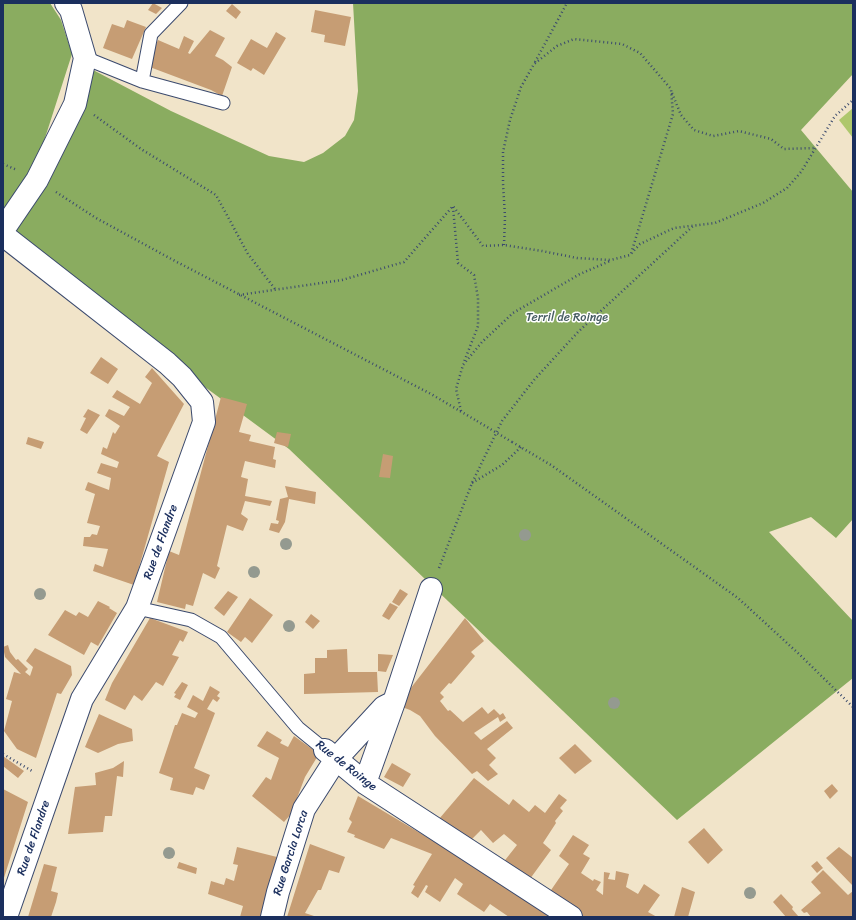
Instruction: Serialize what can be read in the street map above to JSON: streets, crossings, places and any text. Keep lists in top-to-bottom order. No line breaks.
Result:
{"streets":{"street":["Rue de Flandre","Rue de Roinge","Rue Garcia Lorca"]},"crossings":[["Rue de Flandre","Rue de Roinge"],["Rue de Roinge","Rue Garcia Lorca"]],"parks":["Terril de Roinge"]}
